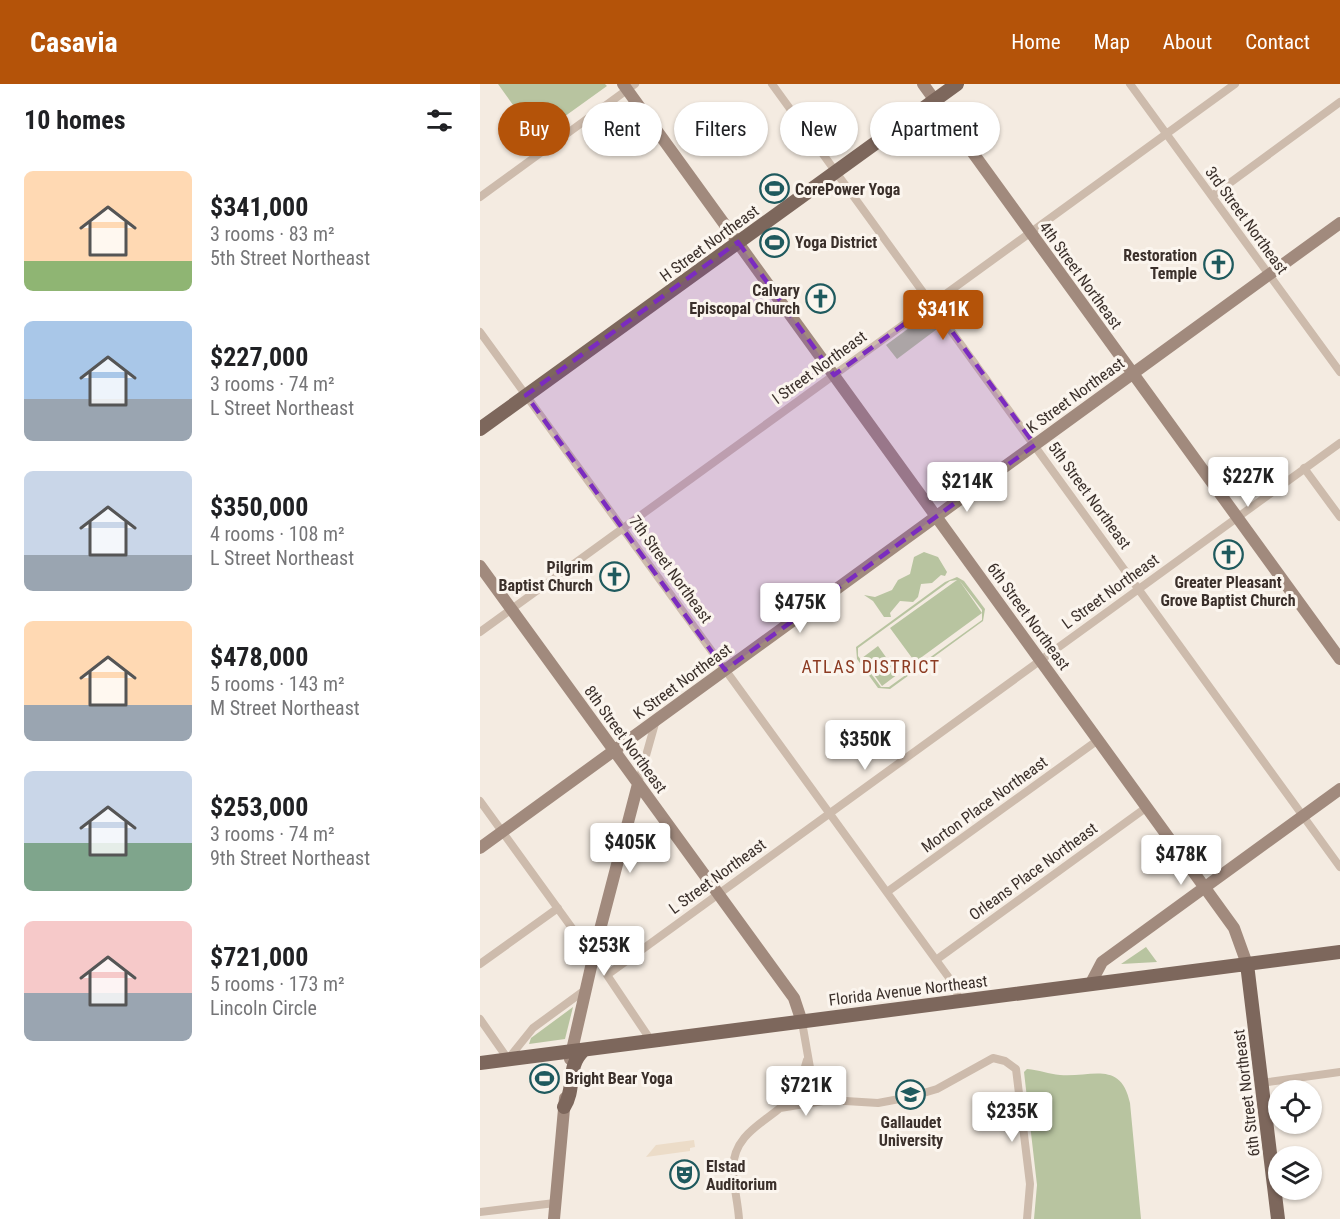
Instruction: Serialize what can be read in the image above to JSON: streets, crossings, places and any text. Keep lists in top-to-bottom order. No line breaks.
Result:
{"streets":{"main road":["H Street Northeast","6th Street Northeast","Florida Avenue Northeast"],"street":["3rd Street Northeast","4th Street Northeast","I Street Northeast","K Street Northeast","5th Street Northeast","7th Street Northeast","L Street Northeast","8th Street Northeast","Morton Place Northeast","Orleans Place Northeast"]},"crossings":[["3rd Street Northeast","I Street Northeast"],["3rd Street Northeast","K Street Northeast"],["H Street Northeast","4th Street Northeast"],["H Street Northeast","5th Street Northeast"],["H Street Northeast","7th Street Northeast"],["H Street Northeast","6th Street Northeast"],["4th Street Northeast","I Street Northeast"],["4th Street Northeast","K Street Northeast"],["4th Street Northeast","L Street Northeast"],["I Street Northeast","5th Street Northeast"],["I Street Northeast","7th Street Northeast"],["I Street Northeast","6th Street Northeast"],["I Street Northeast","8th Street Northeast"],["K Street Northeast","5th Street Northeast"],["K Street Northeast","7th Street Northeast"],["K Street Northeast","6th Street Northeast"],["K Street Northeast","8th Street Northeast"],["5th Street Northeast","L Street Northeast"],["7th Street Northeast","L Street Northeast"],["7th Street Northeast","Morton Place Northeast"],["7th Street Northeast","Orleans Place Northeast"],["7th Street Northeast","Florida Avenue Northeast"],["L Street Northeast","6th Street Northeast"],["L Street Northeast","8th Street Northeast"],["L Street Northeast","Florida Avenue Northeast"],["6th Street Northeast","Morton Place Northeast"],["6th Street Northeast","Orleans Place Northeast"],["6th Street Northeast","Florida Avenue Northeast"],["8th Street Northeast","Florida Avenue Northeast"]],"districts":["ATLAS DISTRICT"],"places":{"sports":["CorePower Yoga","Yoga District","Bright Bear Yoga"],"church":["Restoration Temple","Calvary Episcopal Church","Greater Pleasant Grove Baptist Church","Pilgrim Baptist Church"],"school or university":["Gallaudet University"],"theatre":["Elstad Auditorium"]},"page":{"header":"Casavia","nav":["Home","Map","About","Contact"],"heading":"10 homes","chip":["Buy","Rent","Filters","New","Apartment"],"list":[{"name":"$341,000","note":"3 rooms · 83 m² · 5th Street Northeast"},{"name":"$227,000","note":"3 rooms · 74 m² · L Street Northeast"},{"name":"$350,000","note":"4 rooms · 108 m² · L Street Northeast"},{"name":"$478,000","note":"5 rooms · 143 m² · M Street Northeast"},{"name":"$253,000","note":"3 rooms · 74 m² · 9th Street Northeast"},{"name":"$721,000","note":"5 rooms · 173 m² · Lincoln Circle"}],"price":["$341K","$227K","$214K","$475K","$350K","$405K","$478K","$253K","$721K","$235K"]}}
